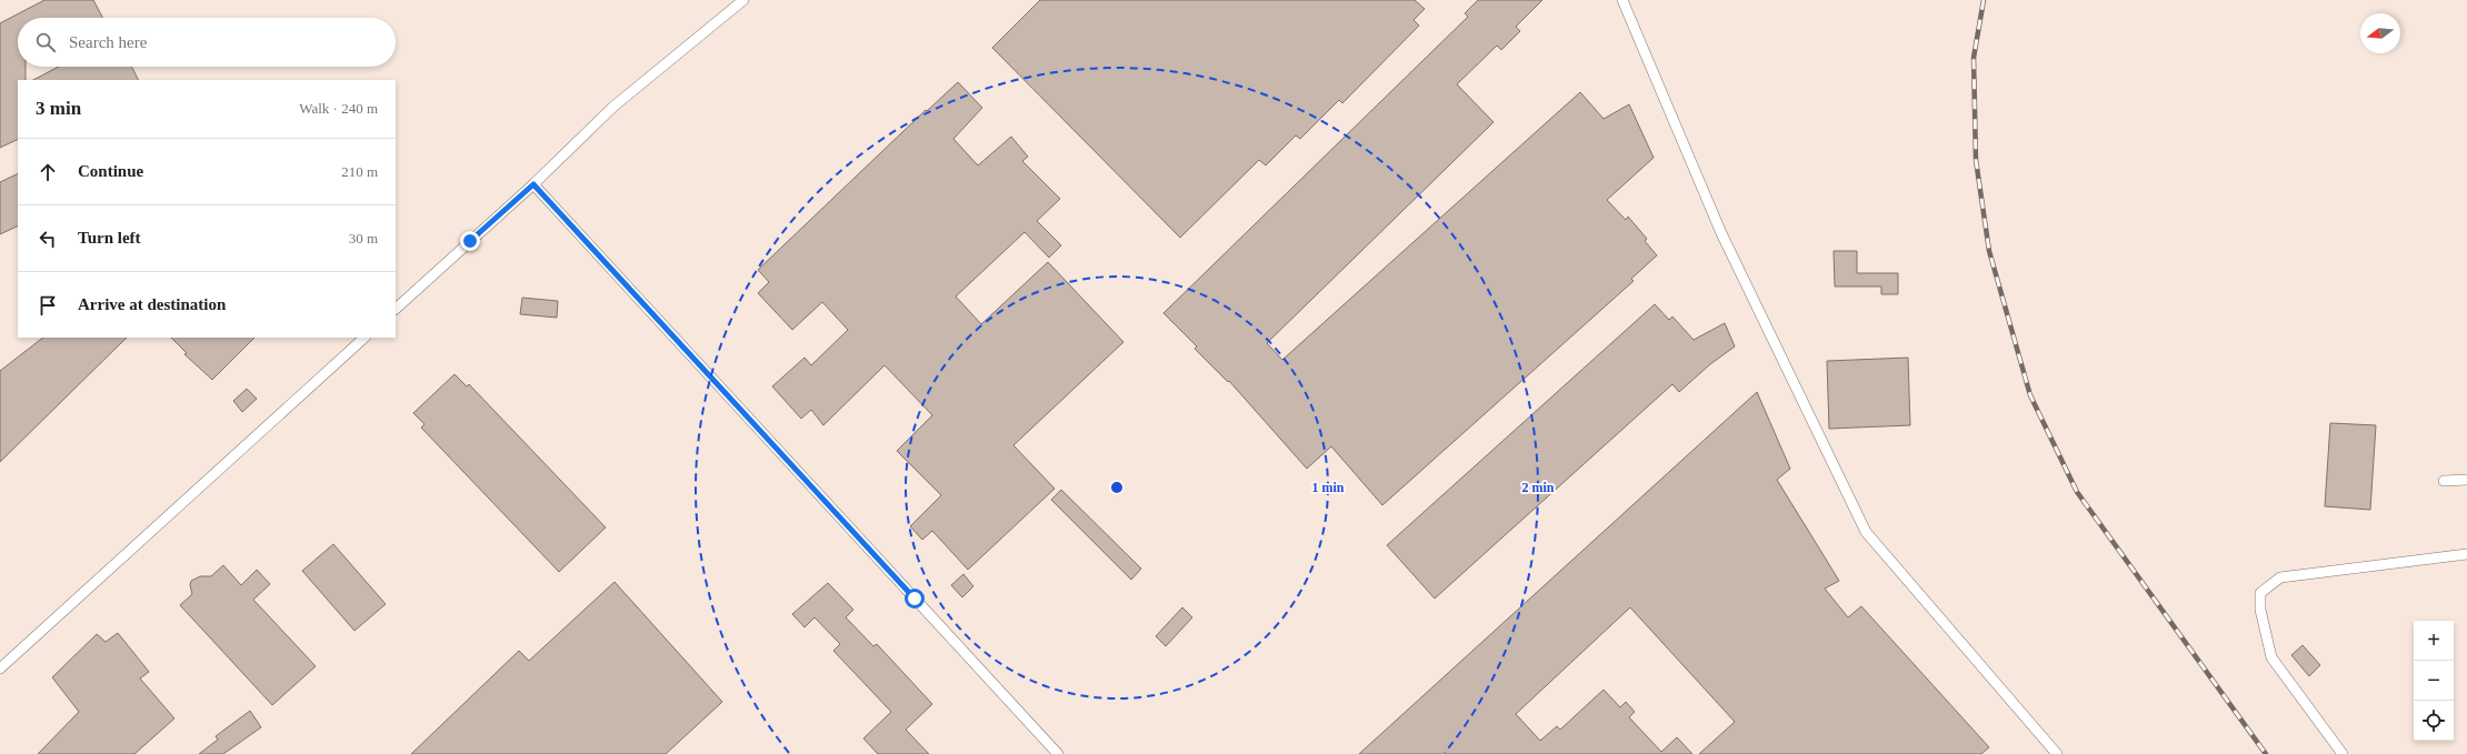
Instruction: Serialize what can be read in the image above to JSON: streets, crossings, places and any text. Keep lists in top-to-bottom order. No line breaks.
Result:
{"north":"left","page":{"search":"Search here","heading":["3 min","Walk · 240 m"],"list":[["Continue","210 m"],["Turn left","30 m"],"Arrive at destination"],"map_buttons":["+","−"]},"rings":["1 min","2 min"]}
